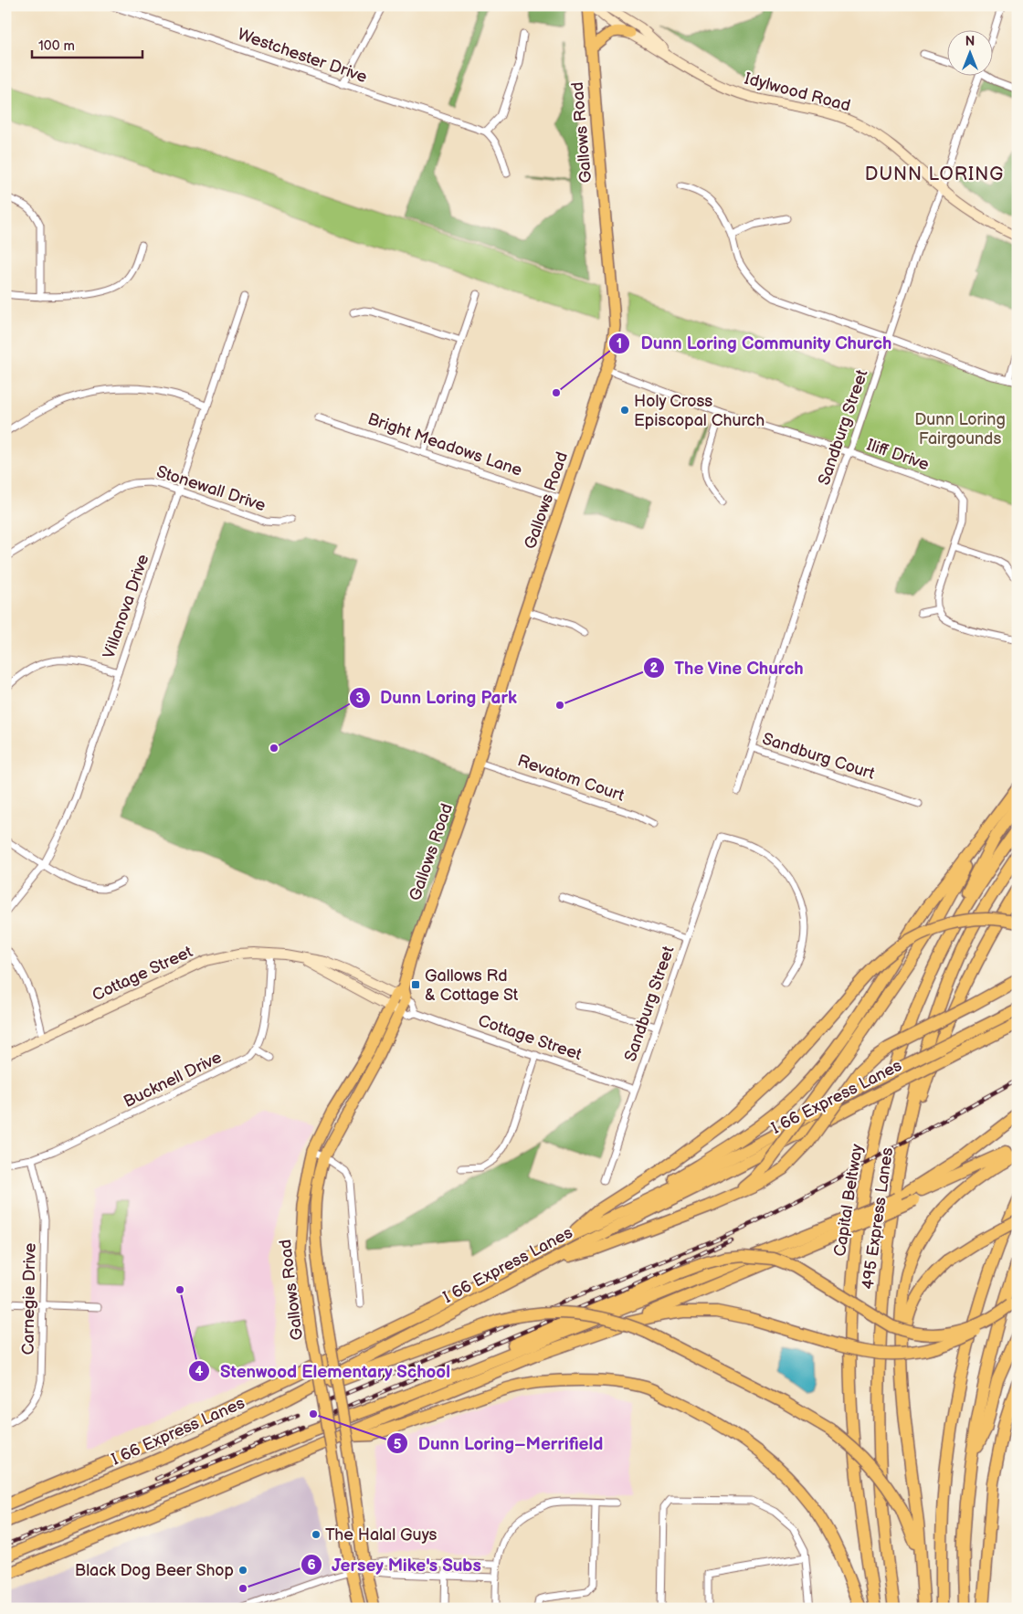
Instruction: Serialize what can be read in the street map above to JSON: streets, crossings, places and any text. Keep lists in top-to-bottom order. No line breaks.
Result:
{"streets":{"highway":["I 66 Express Lanes","Capital Beltway","495 Express Lanes"],"main road":["Idylwood Road","Gallows Road","Cottage Street"],"street":["Westchester Drive","Sandburg Street","Bright Meadows Lane","Iliff Drive","Stonewall Drive","Villanova Drive","Sandburg Court","Revatom Court","Bucknell Drive","Carnegie Drive"]},"crossings":[["Idylwood Road","Sandburg Street"],["Gallows Road","Bright Meadows Lane"],["Gallows Road","Iliff Drive"],["Gallows Road","Revatom Court"],["Gallows Road","Cottage Street"],["Sandburg Street","Iliff Drive"],["Sandburg Street","Sandburg Court"],["Sandburg Street","Cottage Street"],["Stonewall Drive","Villanova Drive"],["Bucknell Drive","Carnegie Drive"]],"districts":["DUNN LORING"],"parks":["Dunn Loring Fairgounds"],"places":{"other":["Dunn Loring Community Church","Holy Cross Episcopal Church","The Vine Church","Dunn Loring Park","Stenwood Elementary School","Dunn Loring–Merrifield","The Halal Guys","Black Dog Beer Shop","Jersey Mike's Subs"],"transit":["Gallows Rd & Cottage St"]},"scale_bar":"100 m","north":"top"}
